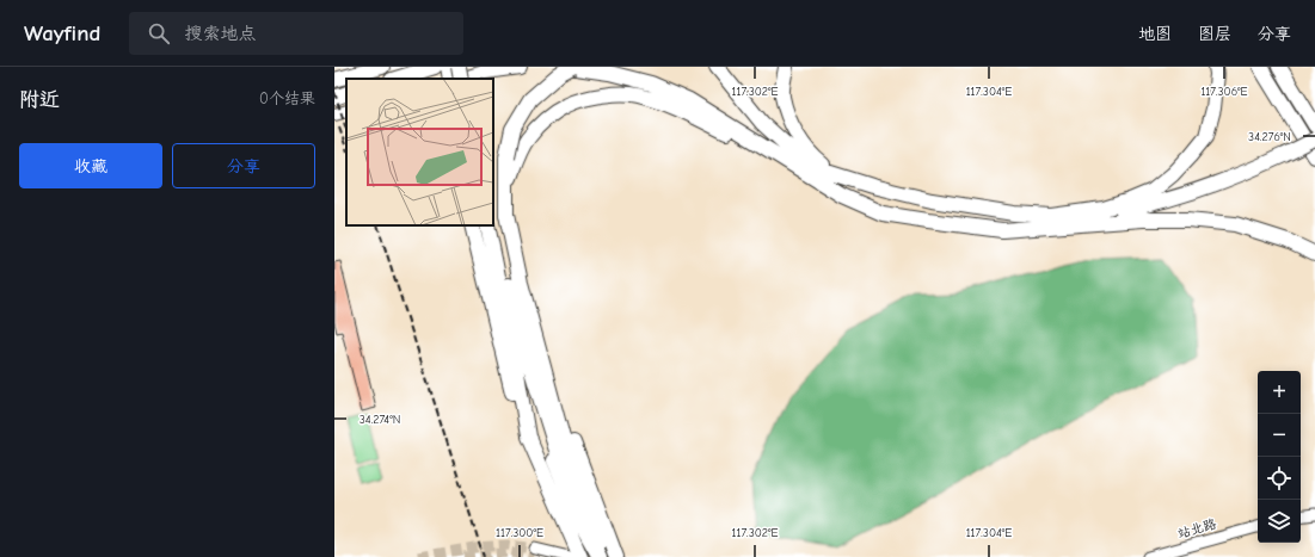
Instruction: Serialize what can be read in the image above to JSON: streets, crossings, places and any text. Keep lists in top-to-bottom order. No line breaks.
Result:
{"streets":{"street":["站北路"]},"page":{"header":"Wayfind","search":"搜索地点","nav":["地图","图层","分享"],"heading":["附近","0个结果"],"buttons":["收藏","分享"],"map_buttons":["+","−"]},"coordinates":["117.302°E","117.304°E","117.306°E","34.276°N","34.274°N","117.300°E"]}
